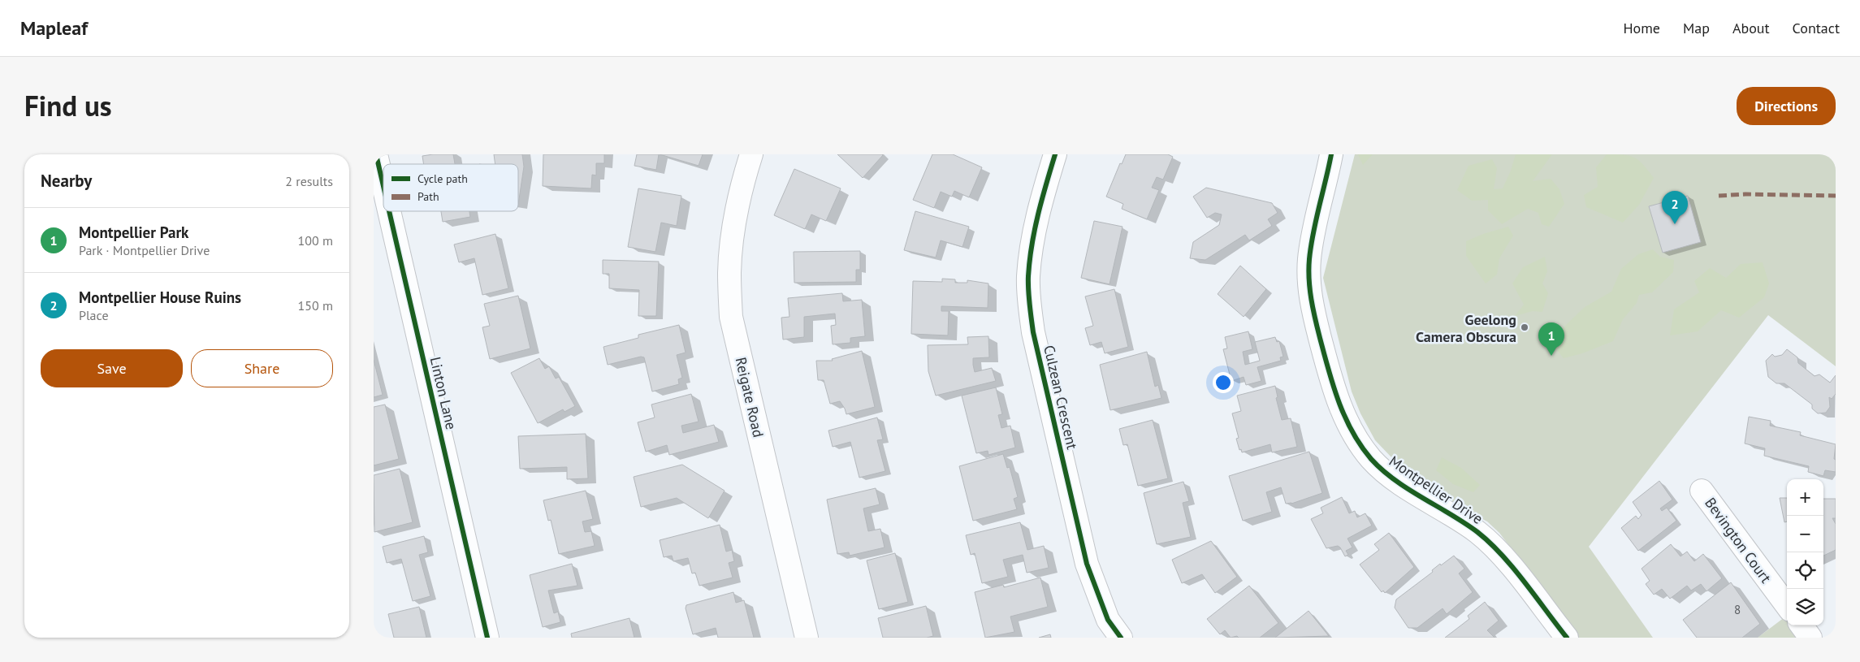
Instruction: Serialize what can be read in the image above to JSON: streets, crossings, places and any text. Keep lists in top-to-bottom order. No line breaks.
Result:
{"streets":{"street":["Linton Lane","Reigate Road","Culzean Crescent","Montpellier Drive","Bevington Court"]},"places":["Geelong Camera Obscura"],"house_numbers":["8"],"legend":["Cycle path","Path"],"page":{"header":"Mapleaf","nav":["Home","Map","About","Contact"],"title":"Find us","buttons":["Directions",["Save","Share"]],"heading":["Nearby","2 results"],"pins":["2","1"],"list":[{"mark":"1","name":"Montpellier Park","note":"Park · Montpellier Drive","value":"100 m"},{"mark":"2","name":"Montpellier House Ruins","note":"Place","value":"150 m"}],"map_buttons":["+","−"]}}
